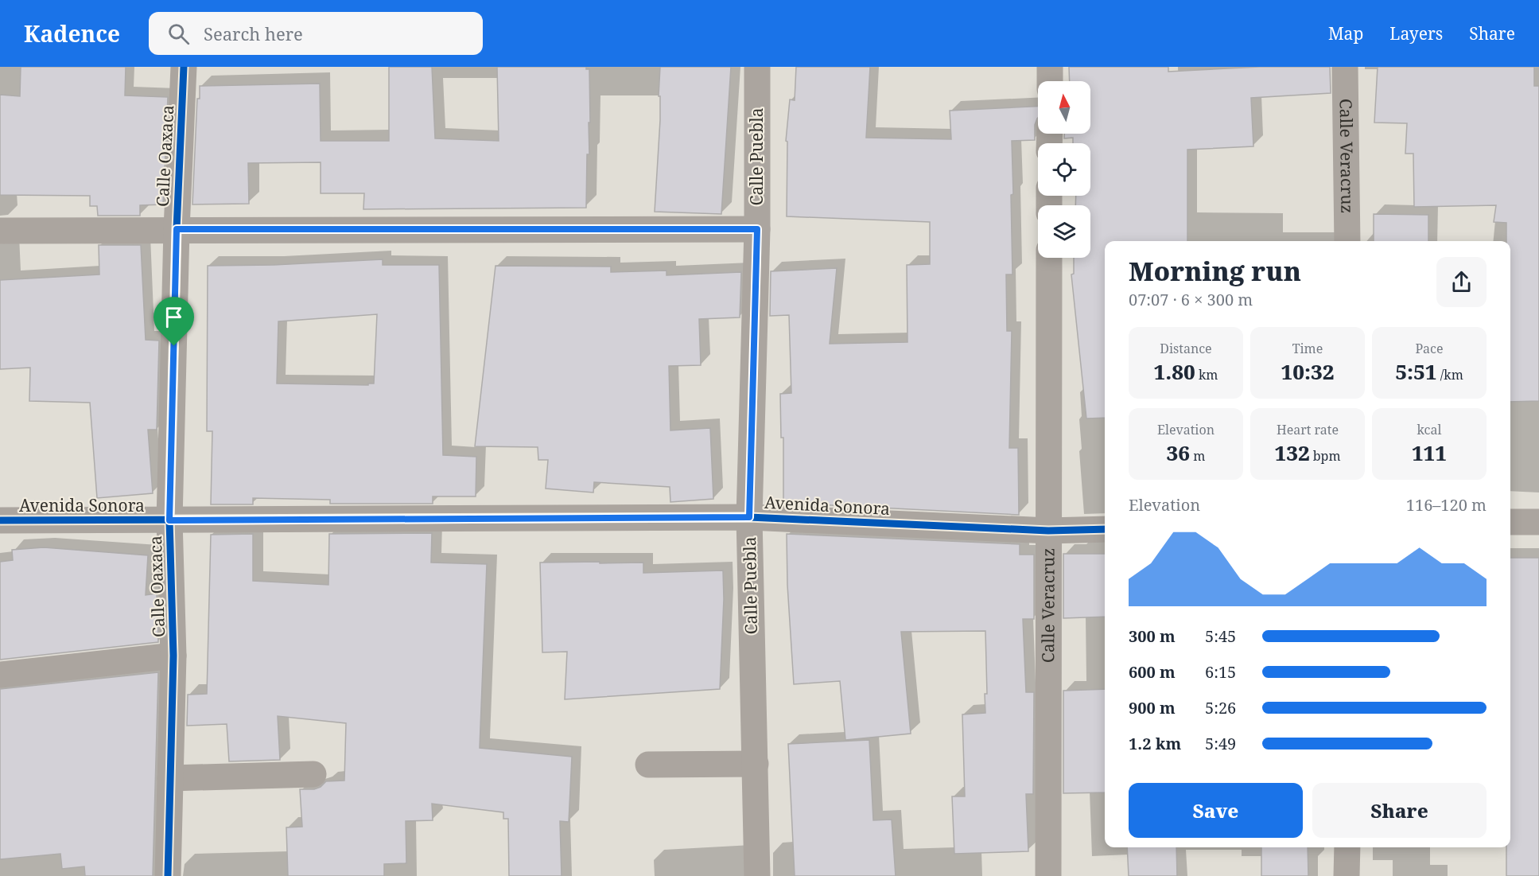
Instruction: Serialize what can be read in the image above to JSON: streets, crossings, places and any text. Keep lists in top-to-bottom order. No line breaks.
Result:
{"streets":{"street":["Calle Oaxaca","Calle Veracruz","Calle Puebla","Avenida Sonora"]},"crossings":[["Calle Oaxaca","Avenida Sonora"],["Calle Veracruz","Avenida Sonora"],["Calle Puebla","Avenida Sonora"]],"north":"top","page":{"header":"Kadence","search":"Search here","nav":["Map","Layers","Share"],"heading":["Morning run","07:07 · 6 × 300 m"],"stats":[["Distance","1.80 km"],["Time","10:32"],["Pace","5:51 /km"],["Elevation","36 m"],["Heart rate","132 bpm"],["kcal","111"]],"chart":["Elevation","116–120 m"],"list":[{"name":"300 m","note":"5:45"},{"name":"600 m","note":"6:15"},{"name":"900 m","note":"5:26"},{"name":"1.2 km","note":"5:49"}],"buttons":["Save","Share"]}}
